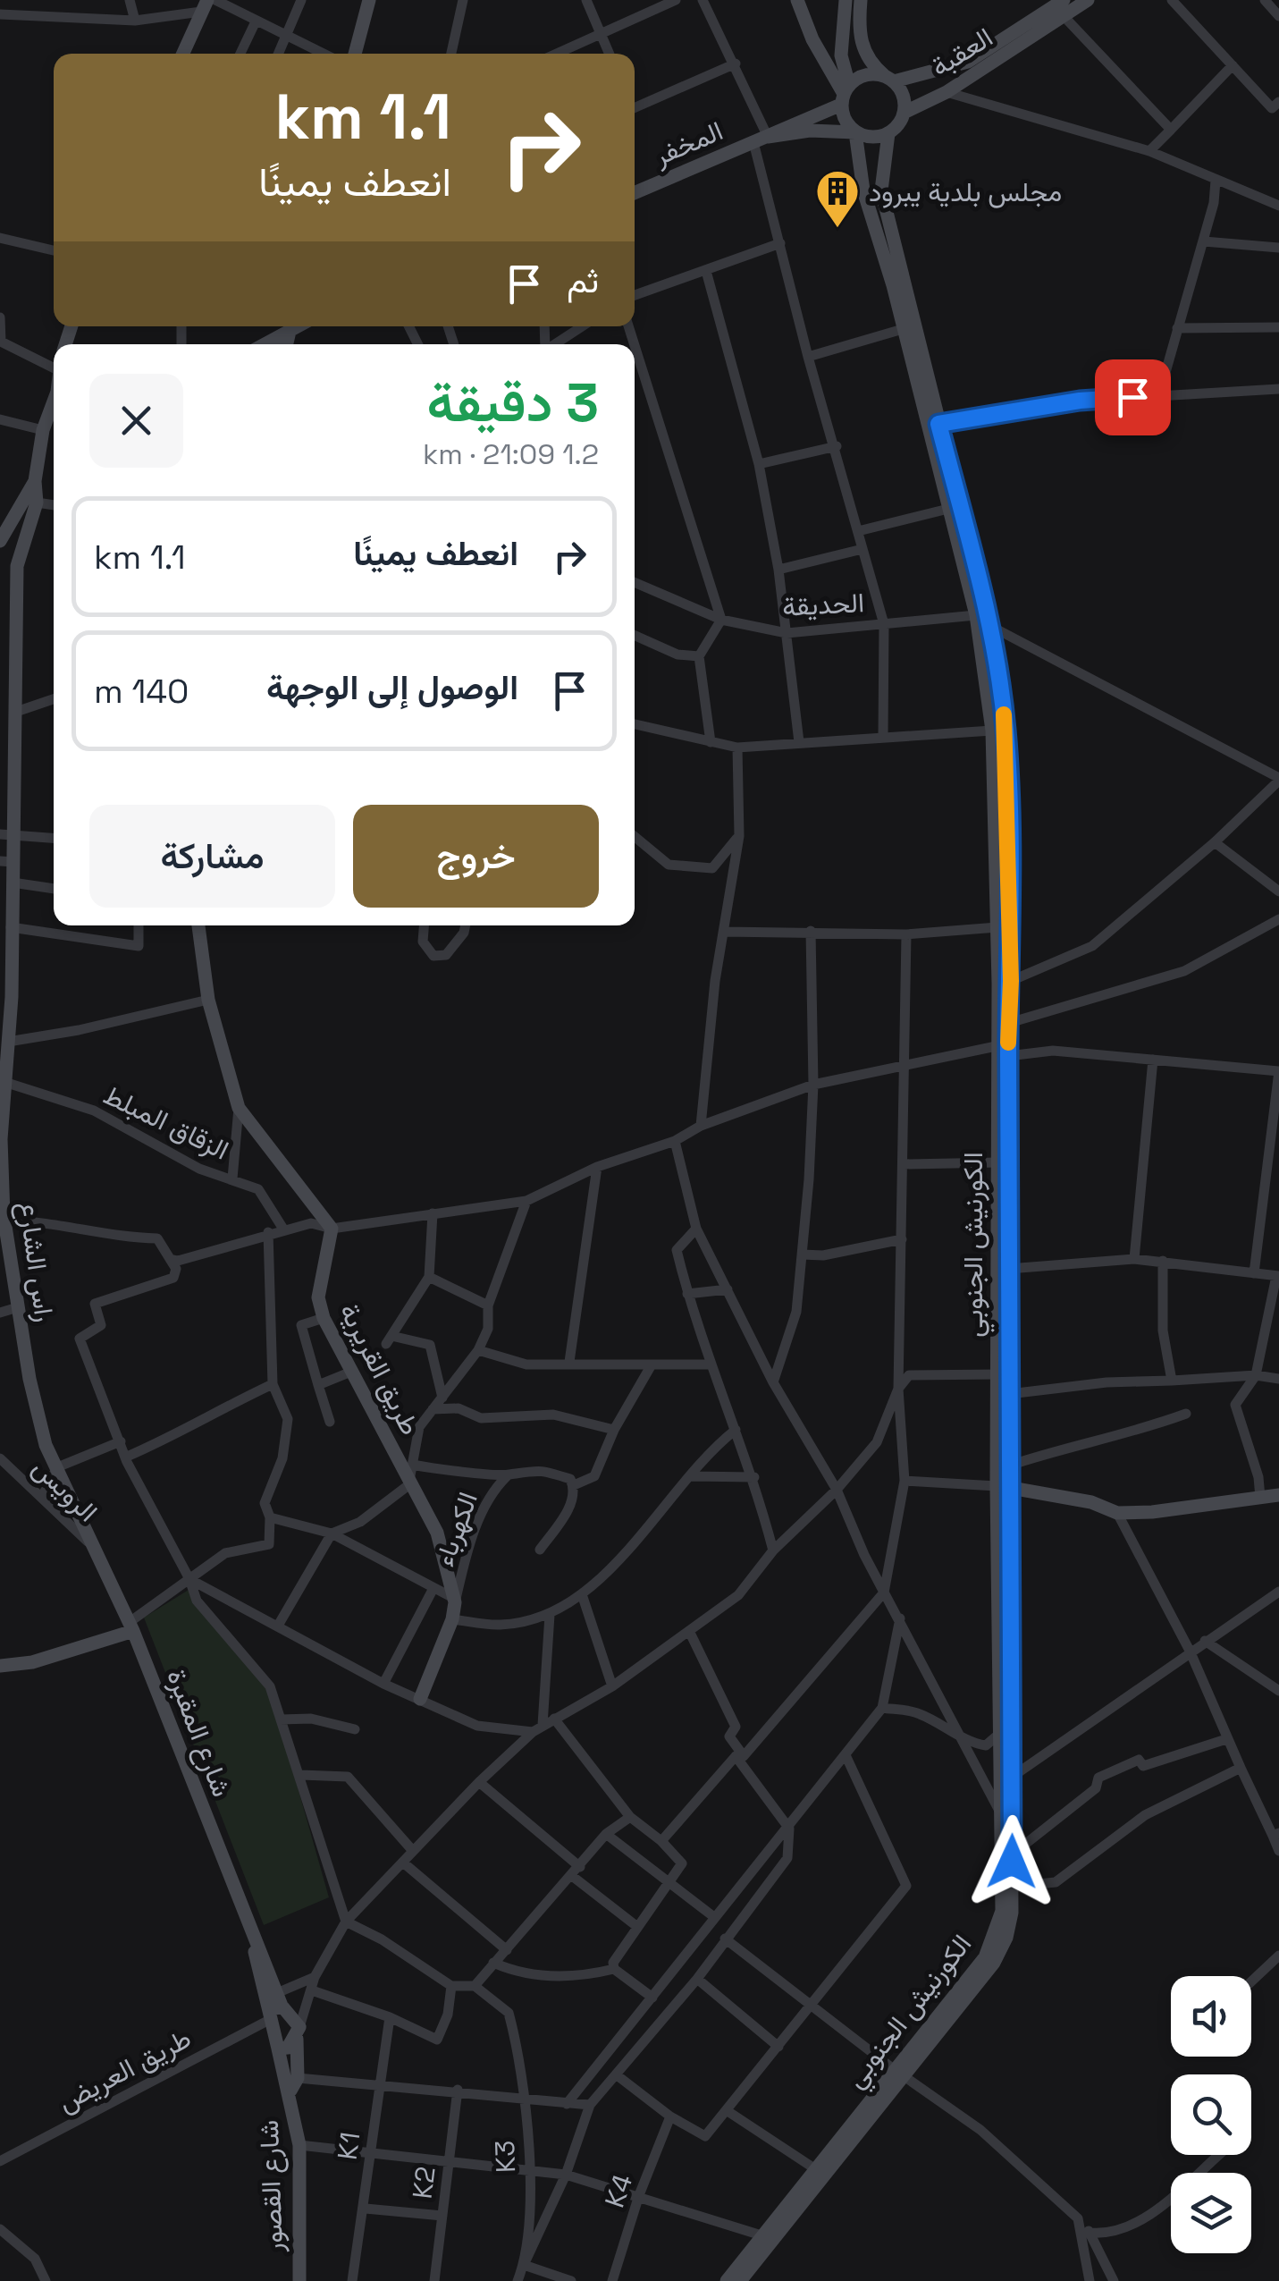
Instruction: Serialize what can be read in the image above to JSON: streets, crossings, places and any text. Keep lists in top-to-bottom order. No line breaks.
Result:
{"streets":{"main road":["العقبة","المخفر","الكورنيش الجنوبي","راس الشارع","طريق القريرية","شارع المقبرة","شارع القصور"],"street":["الحديقة","الزقاق المبلط","الرويس","الكهرباء","طريق العريض","K1","K3","K2","K4"]},"crossings":[["العقبة","الكورنيش الجنوبي"],["الحديقة","الكورنيش الجنوبي"],["الزقاق المبلط","راس الشارع"],["راس الشارع","الرويس"],["راس الشارع","شارع المقبرة"],["طريق القريرية","الكهرباء"],["الرويس","شارع المقبرة"]],"places":{"building":["مجلس بلدية يبرود"]},"page":{"turn":["1.1 km","انعطف يمينًا"],"then":"ثم","heading":["3 دقيقة","1.2 km · 21:09"],"list":[{"name":"انعطف يمينًا","value":"1.1 km"},{"name":"الوصول إلى الوجهة","value":"140 m"}],"buttons":["خروج","مشاركة"]}}
